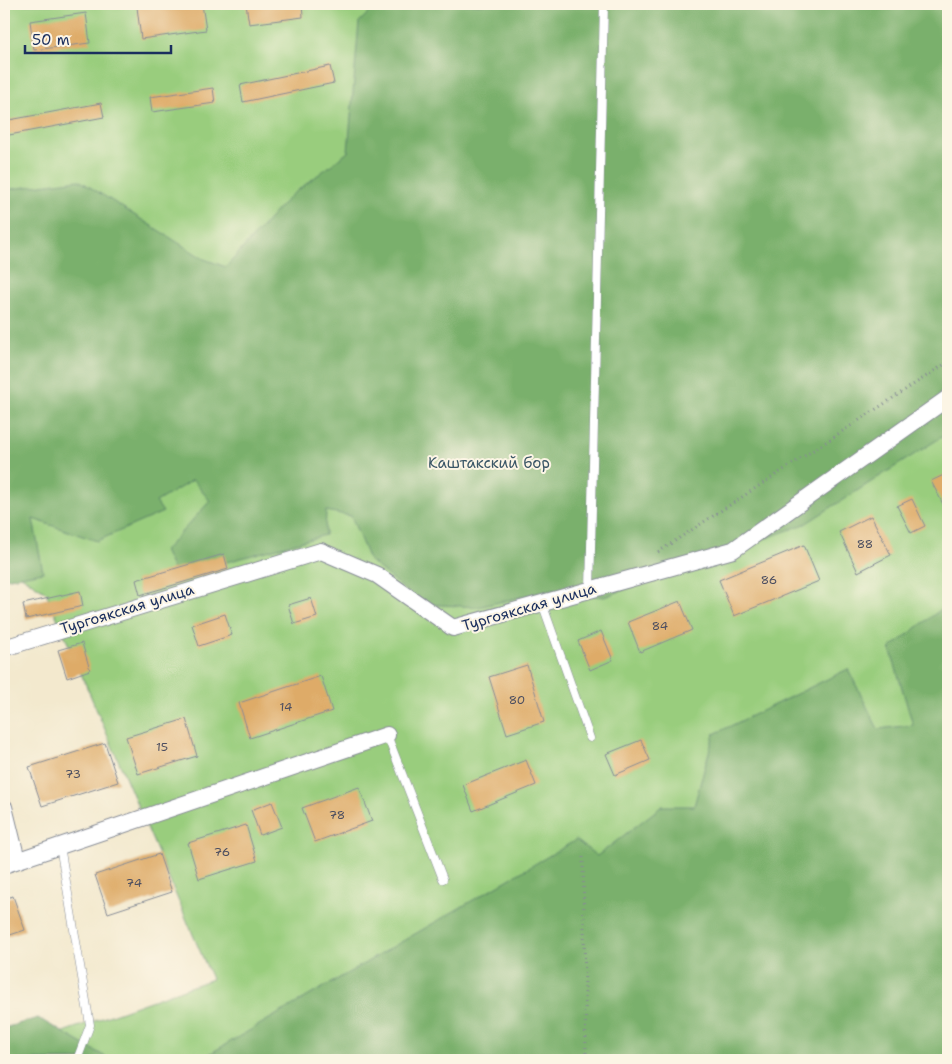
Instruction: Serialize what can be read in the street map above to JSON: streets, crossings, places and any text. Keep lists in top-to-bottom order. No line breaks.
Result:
{"streets":{"street":["Тургоякская улица"]},"parks":["Каштакский бор"],"house_numbers":["88","86","84","80","14","15","73","78","76","74"],"scale_bar":"50 m"}
